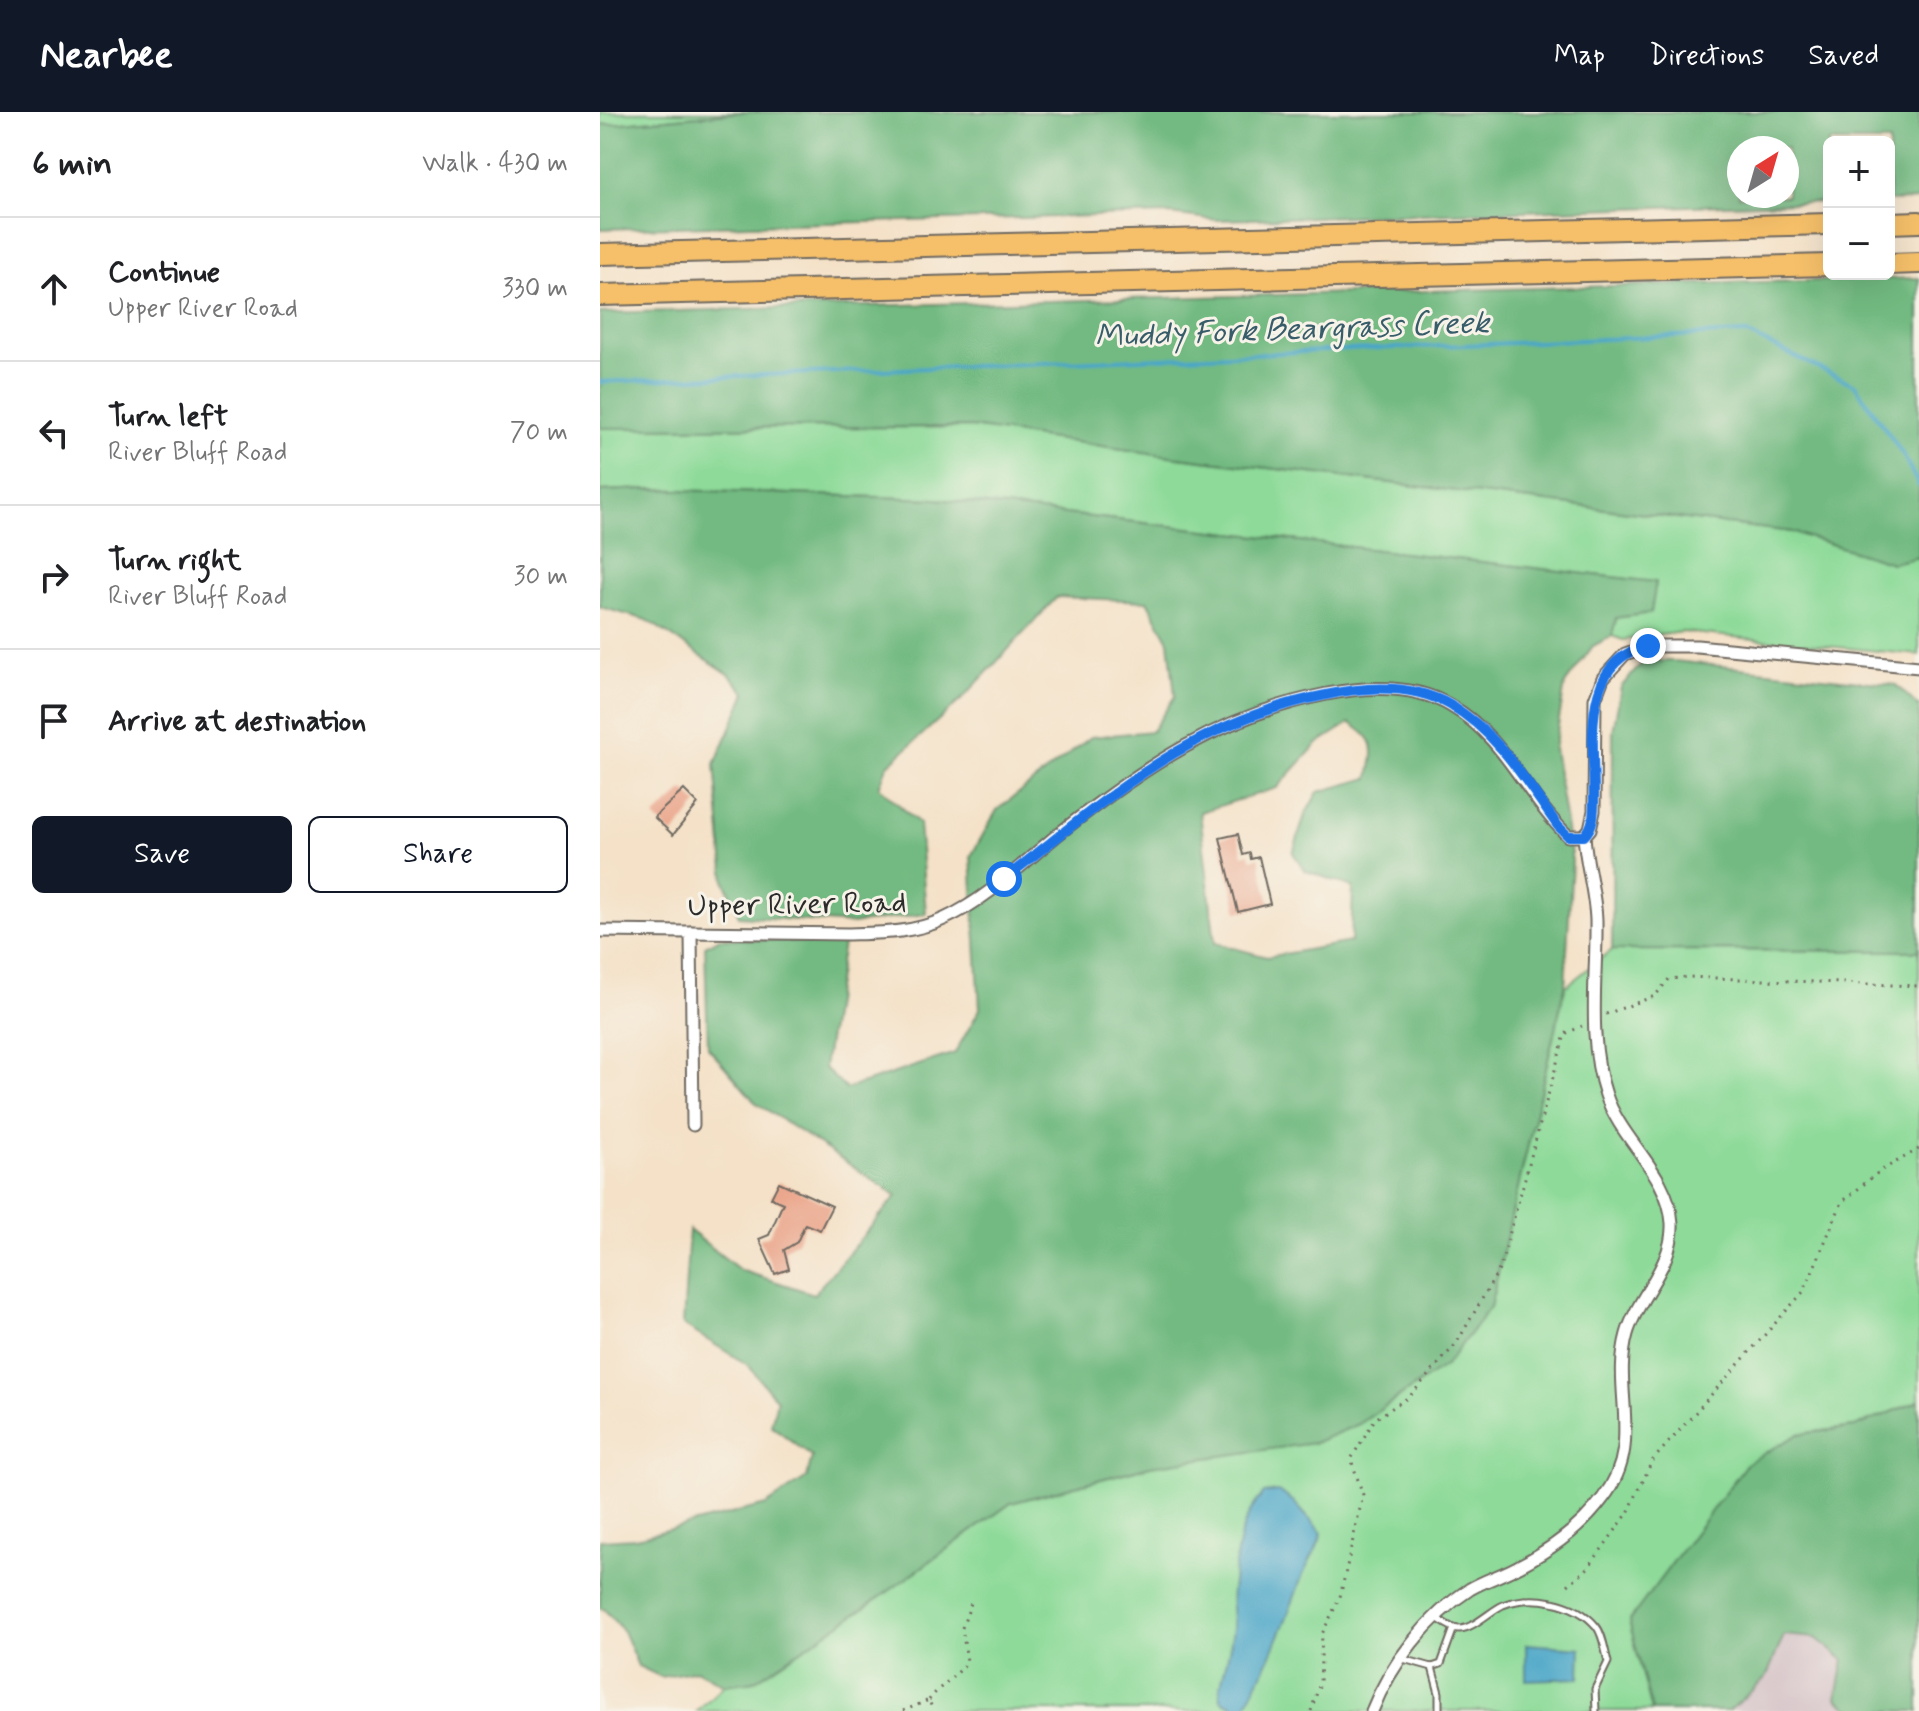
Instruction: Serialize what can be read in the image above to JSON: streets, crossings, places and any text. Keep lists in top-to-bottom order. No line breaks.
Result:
{"streets":{"street":["Upper River Road"]},"water":["Muddy Fork Beargrass Creek"],"north":"top right","page":{"header":"Nearbee","nav":["Map","Directions","Saved"],"heading":["6 min","Walk · 430 m"],"map_buttons":["+","−"],"list":[["Continue","Upper River Road","330 m"],["Turn left","River Bluff Road","70 m"],["Turn right","River Bluff Road","30 m"],"Arrive at destination"],"buttons":["Save","Share"]}}
